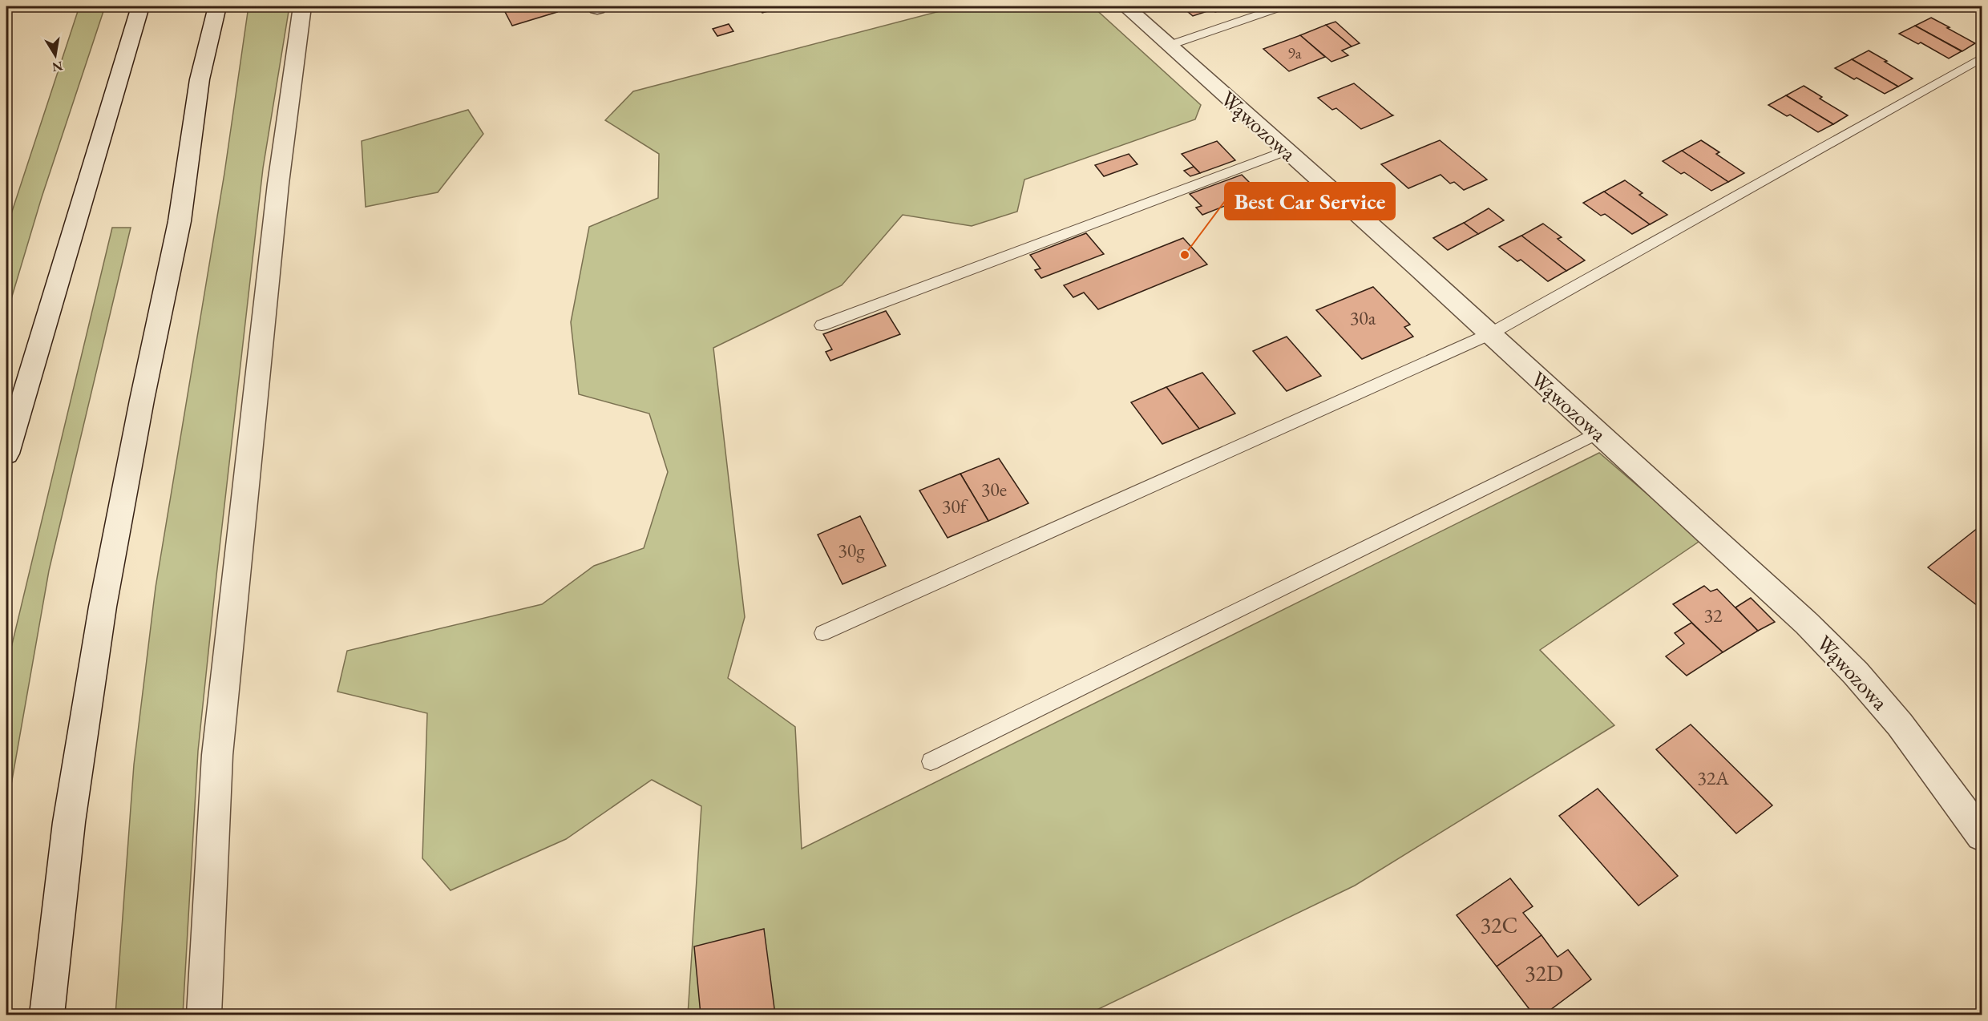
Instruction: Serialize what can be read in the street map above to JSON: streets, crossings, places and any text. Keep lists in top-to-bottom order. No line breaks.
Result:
{"streets":{"street":["Wąwozowa"]},"places":["Best Car Service"],"house_numbers":["9a","30a","30e","30f","30g","32","32A","32C","32D"],"north":"bottom"}
